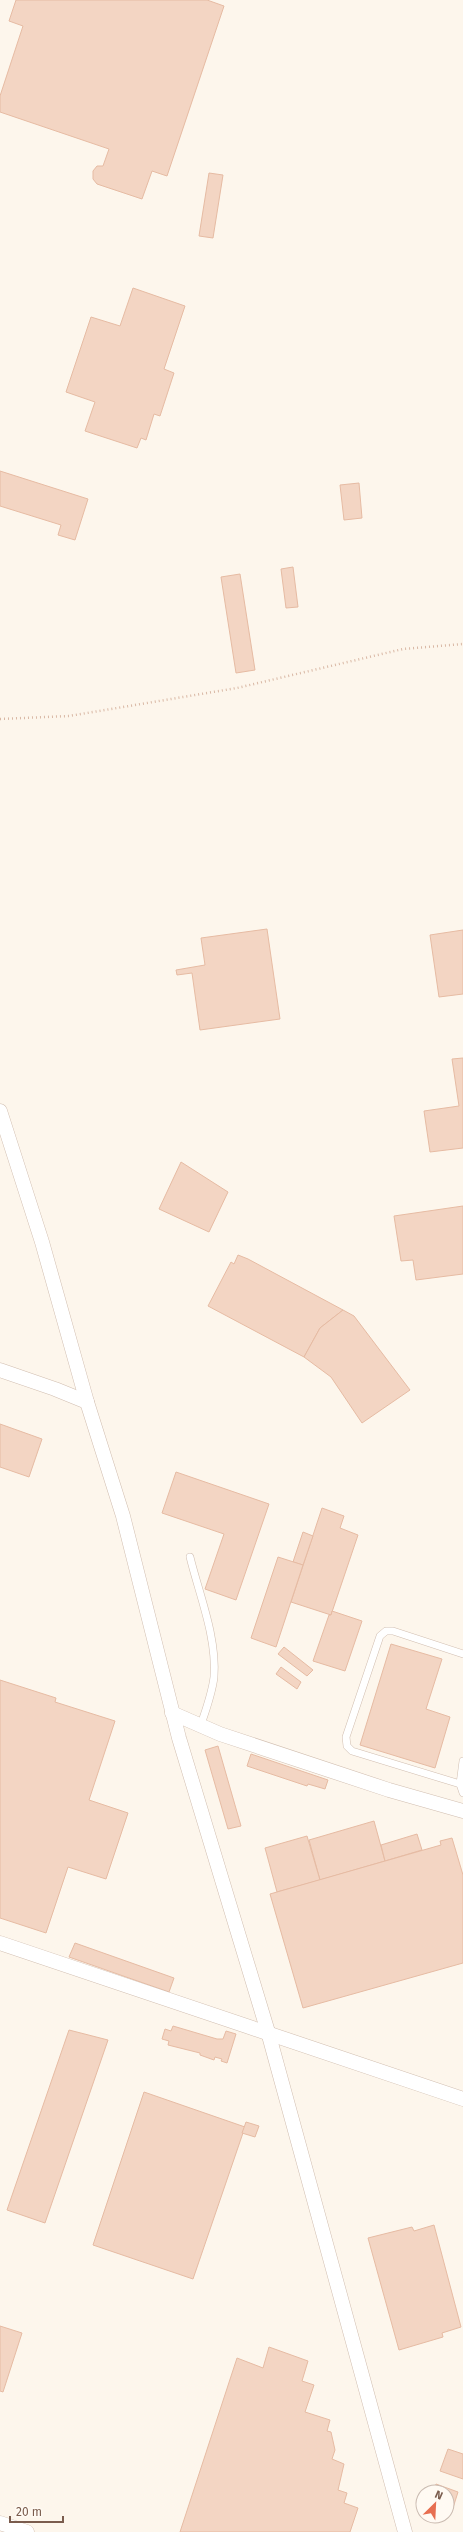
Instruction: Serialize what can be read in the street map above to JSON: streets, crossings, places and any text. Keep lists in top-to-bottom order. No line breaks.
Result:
{"scale_bar":"20 m","north":"top right"}
